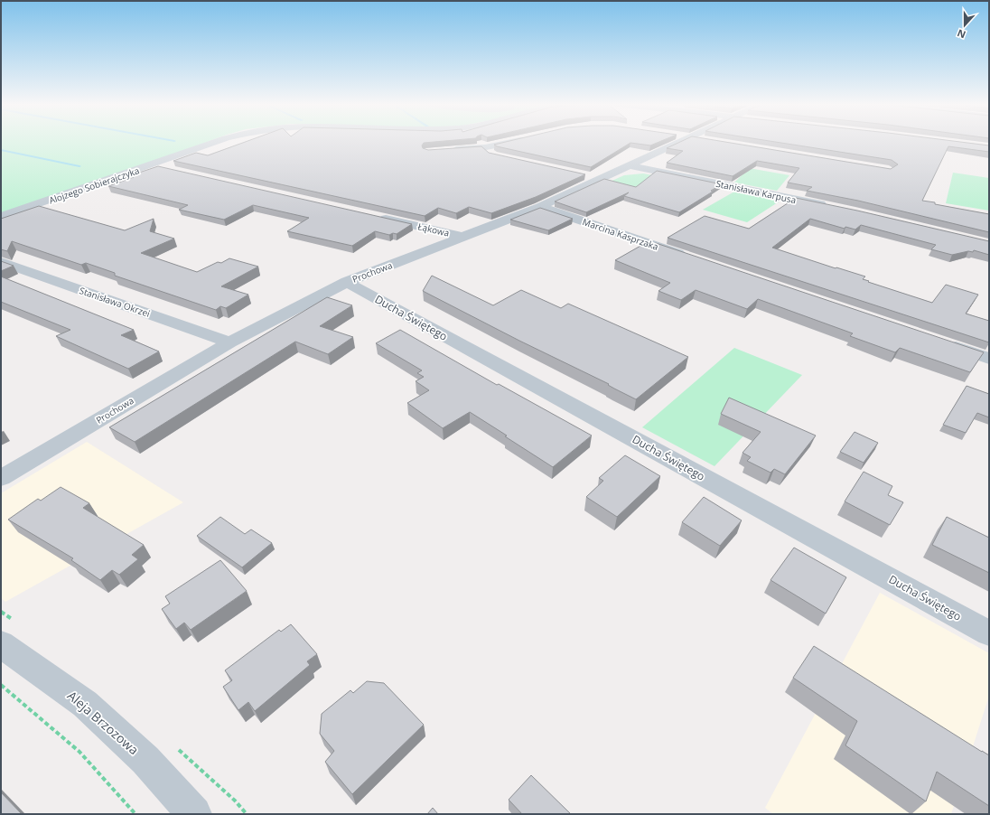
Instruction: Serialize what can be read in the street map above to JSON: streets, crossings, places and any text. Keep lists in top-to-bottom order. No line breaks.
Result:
{"streets":{"street":["Alojzego Sobierajczyka","Stanisława Karpusa","Łąkowa","Marcina Kasprzaka","Prochowa","Stanisława Okrzei","Ducha Świętego","Aleja Brzozowa"]},"crossings":[["Stanisława Karpusa","Prochowa"],["Łąkowa","Prochowa"],["Marcina Kasprzaka","Prochowa"],["Prochowa","Stanisława Okrzei"],["Prochowa","Ducha Świętego"]],"north":"bottom"}
